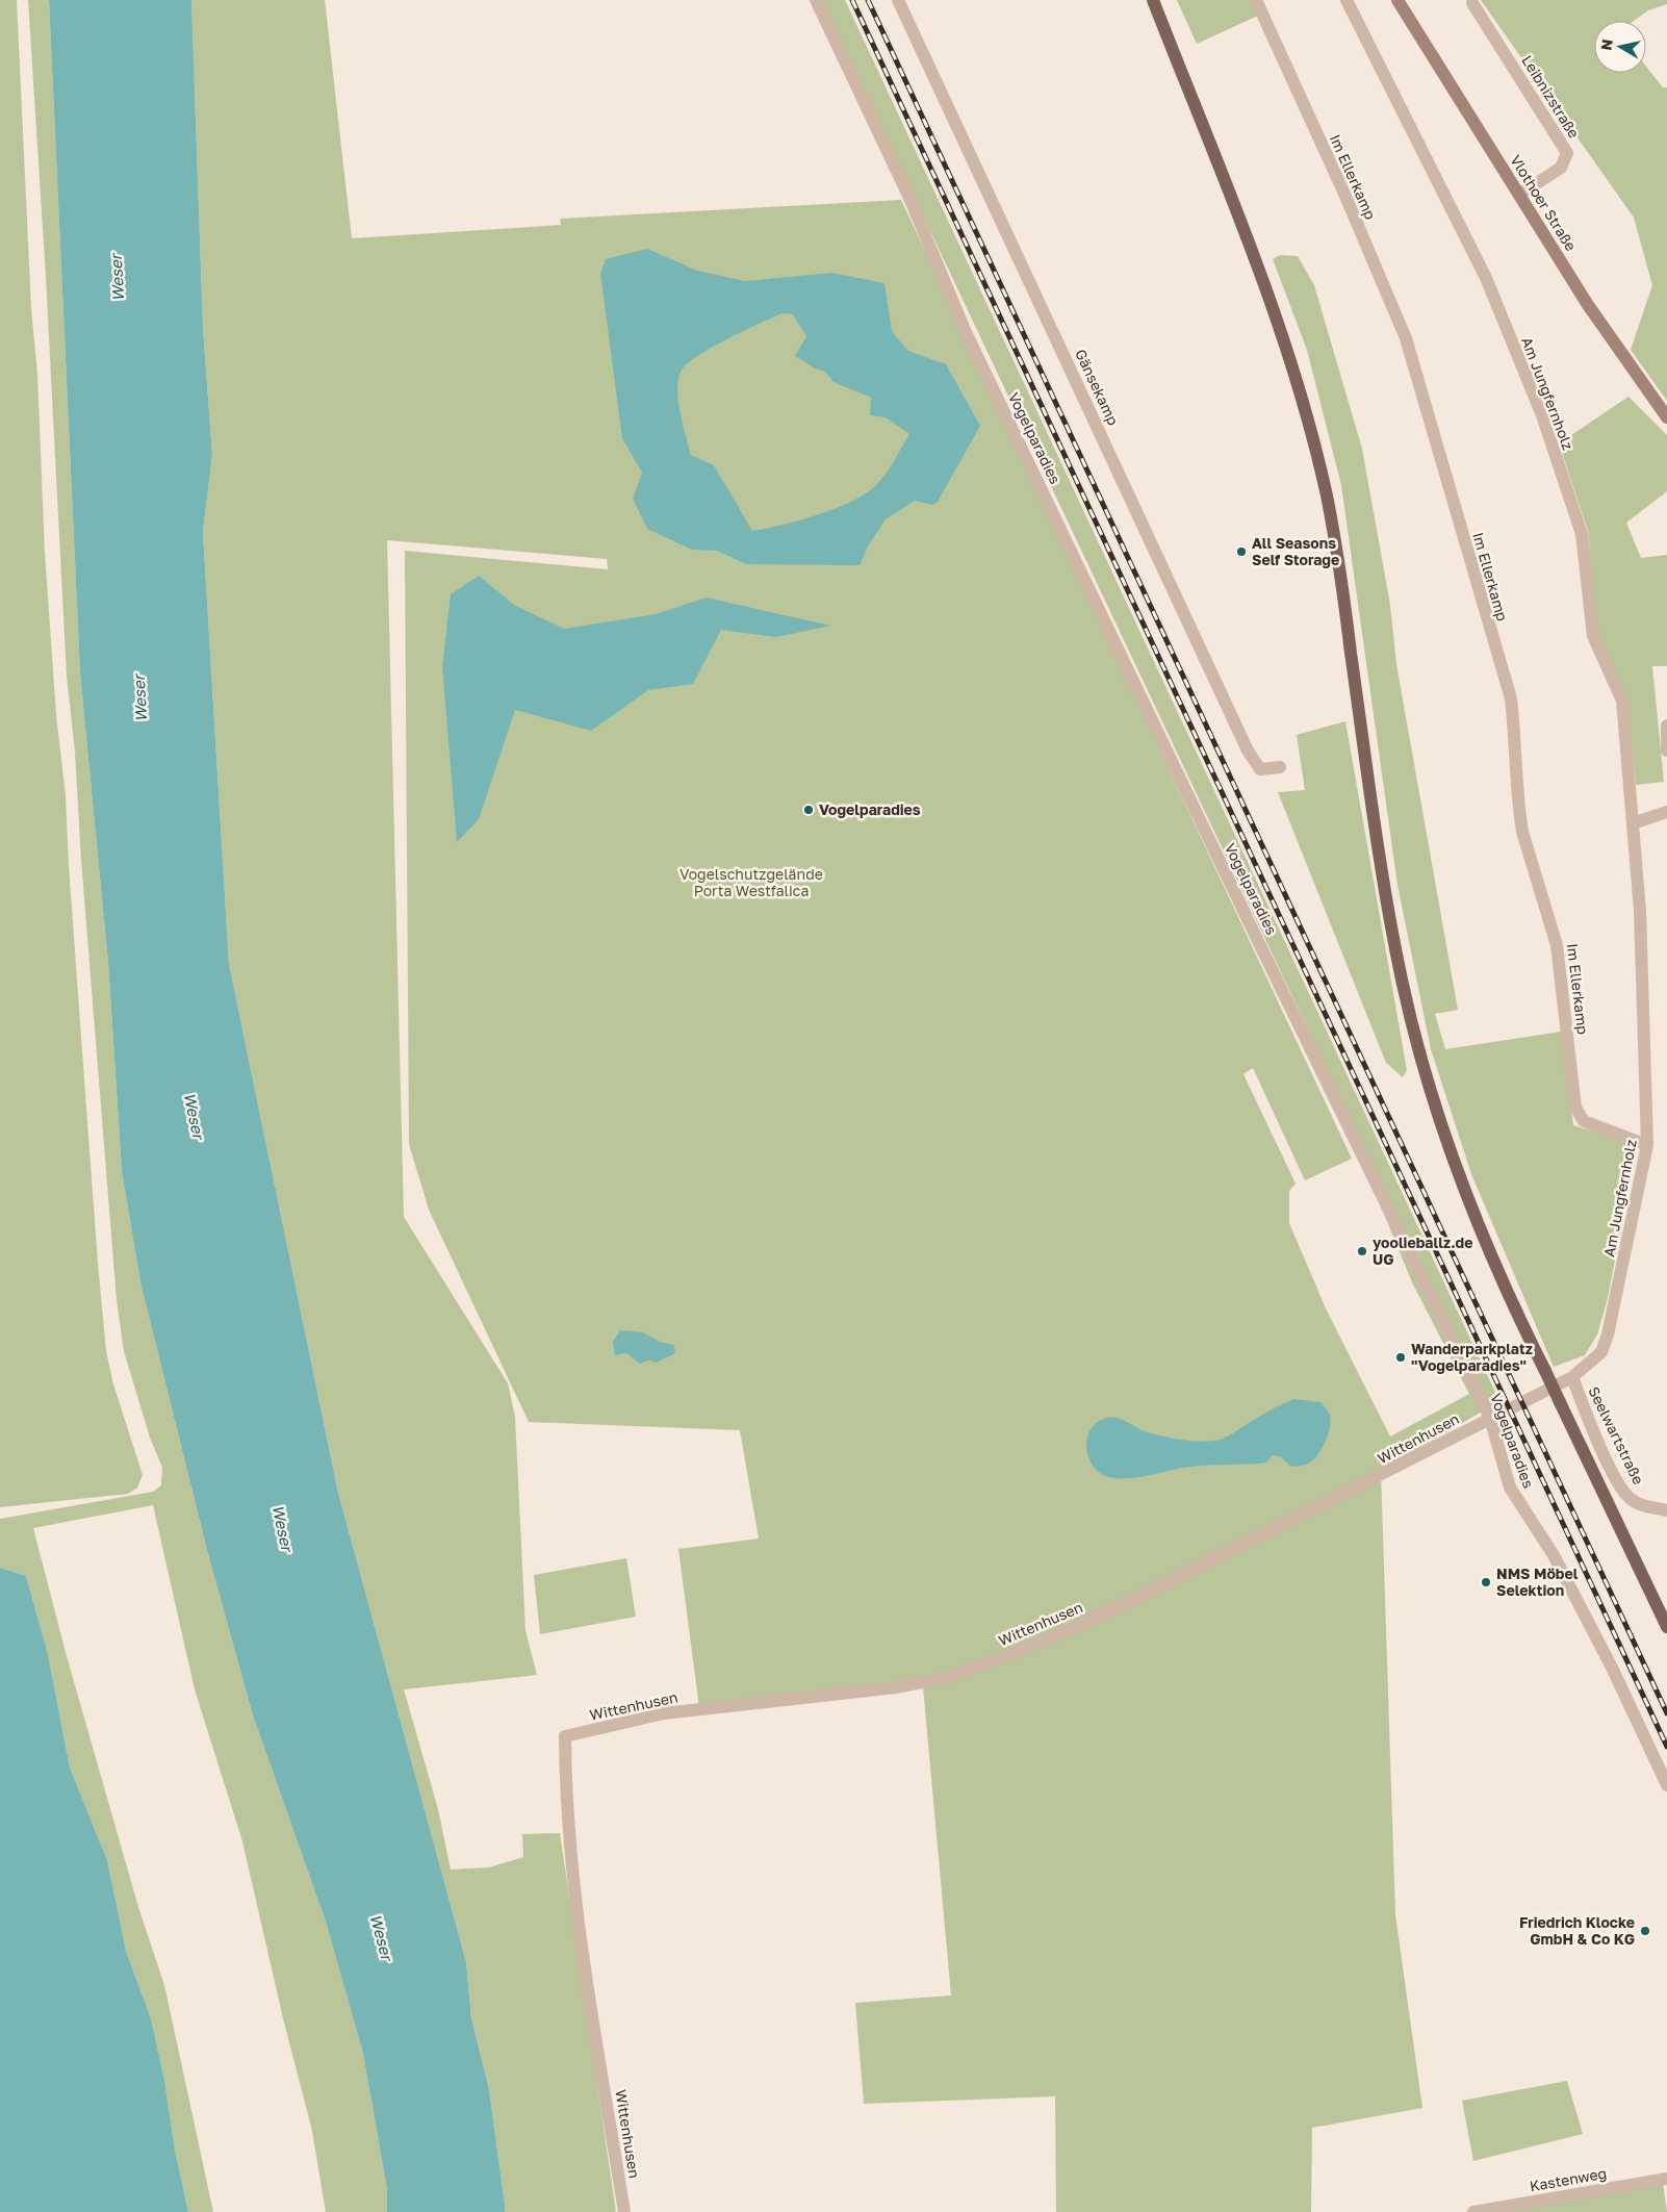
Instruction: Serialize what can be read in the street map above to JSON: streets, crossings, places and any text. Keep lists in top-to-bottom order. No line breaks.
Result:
{"streets":{"street":["Leibnizstraße","Im Ellerkamp","Vlothoer Straße","Gänsekamp","Am Jungfernholz","Vogelparadies","Seelwartstraße","Wittenhusen","Kastenweg"]},"crossings":[["Leibnizstraße","Vlothoer Straße"],["Im Ellerkamp","Am Jungfernholz"],["Am Jungfernholz","Vogelparadies"],["Am Jungfernholz","Seelwartstraße"],["Am Jungfernholz","Wittenhusen"],["Vogelparadies","Wittenhusen"]],"water":["Weser"],"parks":["Vogelschutzgelände Porta Westfalica"],"places":["All Seasons Self Storage","Vogelparadies","yoolieballz.de UG","Wanderparkplatz \"Vogelparadies\"","NMS Möbel Selektion","Friedrich Klocke GmbH & Co KG"],"north":"left"}
